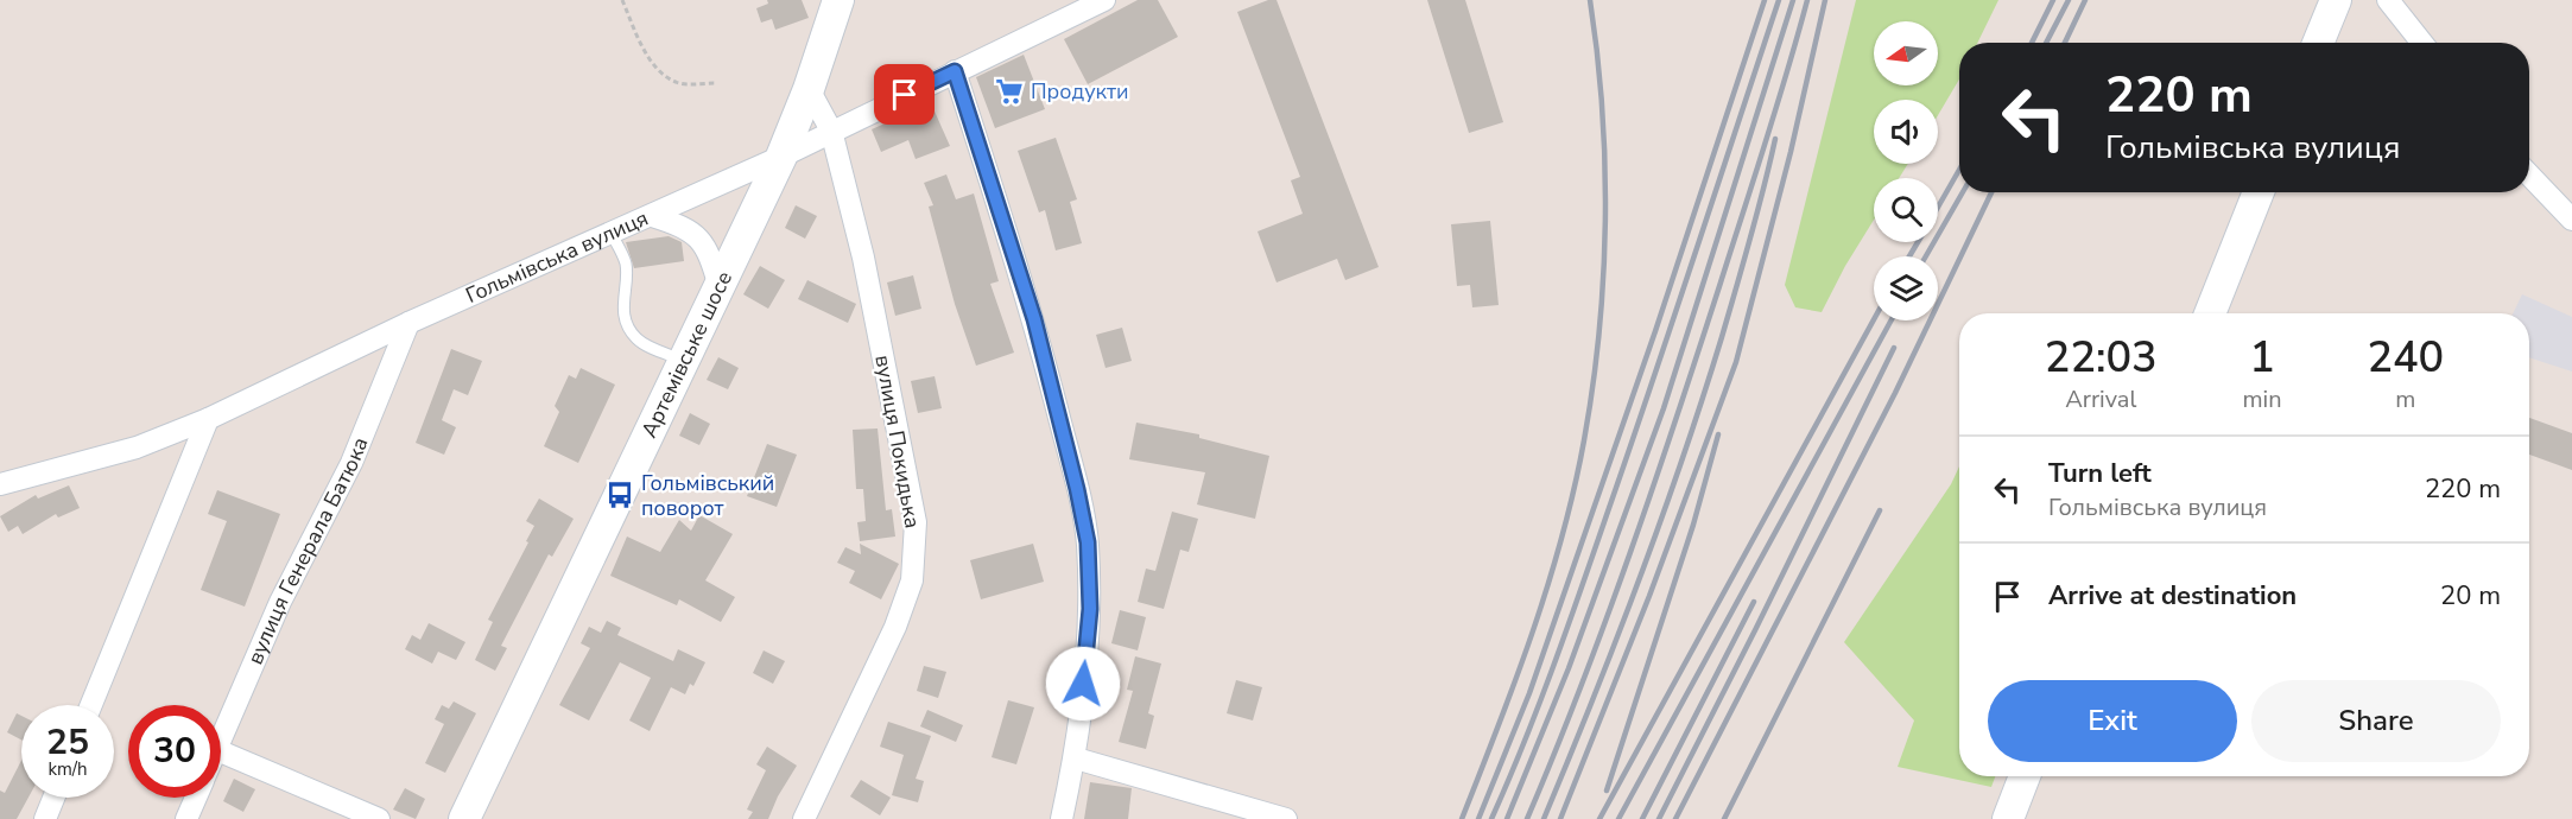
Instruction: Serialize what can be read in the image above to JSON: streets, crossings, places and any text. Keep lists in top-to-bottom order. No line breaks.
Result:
{"streets":{"main road":["Артемівське шосе"],"street":["Гольмівська вулиця","вулиця Покидька","вулиця Генерала Батюка"]},"crossings":[["Гольмівська вулиця","Артемівське шосе"],["Гольмівська вулиця","вулиця Покидька"],["Гольмівська вулиця","вулиця Генерала Батюка"],["Артемівське шосе","вулиця Покидька"]],"places":{"supermarket":["Продукти"],"bus stop":["Гольмівський поворот"]},"north":"left","page":{"turn":["220 m","Гольмівська вулиця"],"eta":["22:03","Arrival","1","min","240","m"],"list":[{"name":"Turn left","note":"Гольмівська вулиця","value":"220 m"},{"name":"Arrive at destination","value":"20 m"}],"buttons":["Exit","Share"],"speed":"25 km/h","limit":"30"}}
